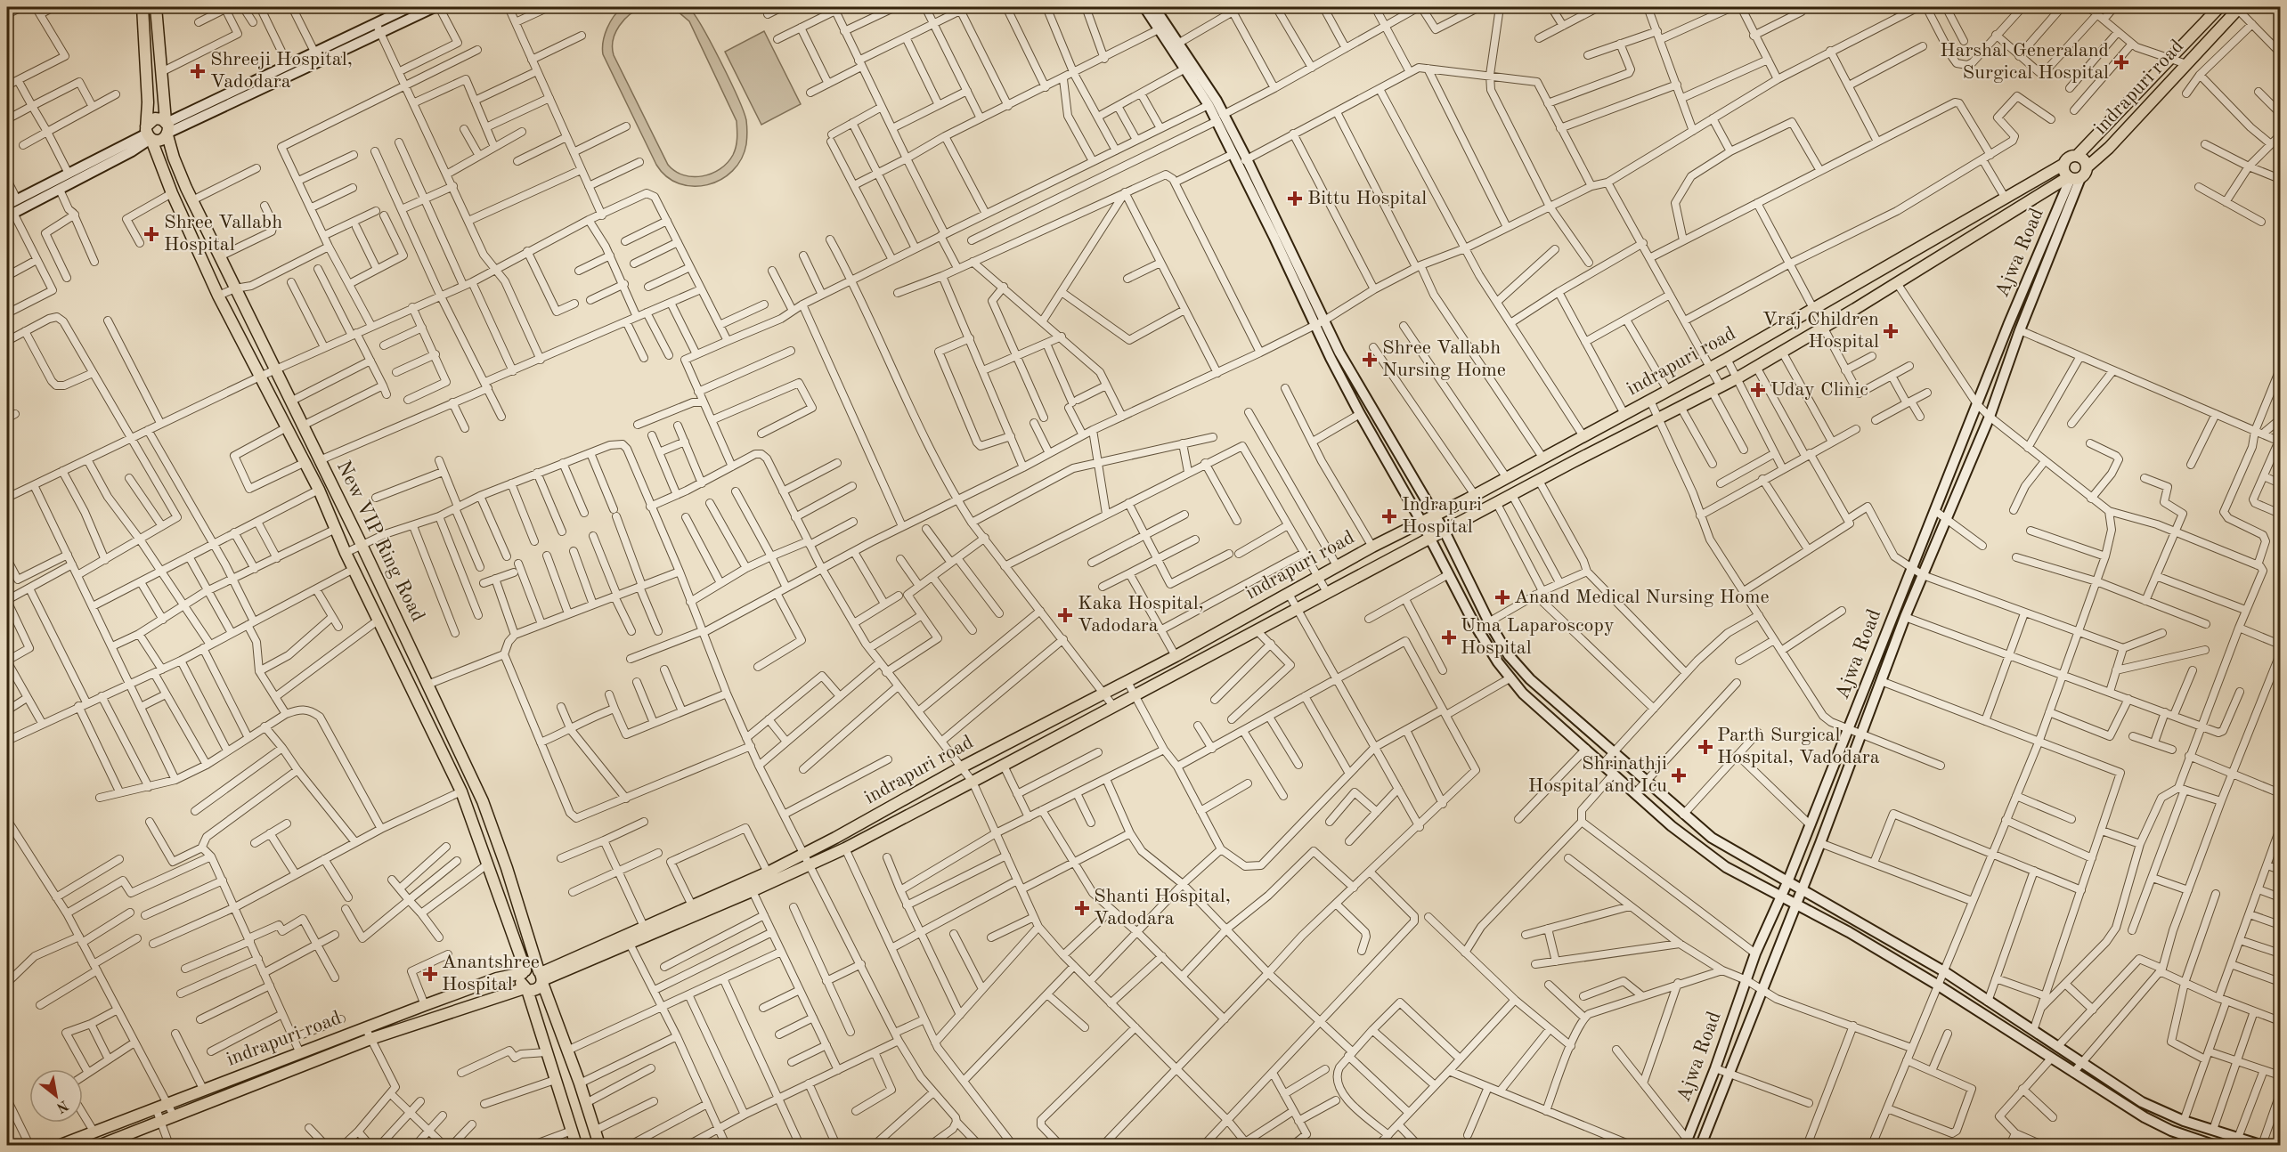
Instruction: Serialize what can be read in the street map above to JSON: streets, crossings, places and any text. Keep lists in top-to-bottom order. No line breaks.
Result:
{"streets":{"main road":["indrapuri road","New VIP Ring Road"],"street":["Ajwa Road"]},"crossings":[["indrapuri road","Ajwa Road"],["indrapuri road","New VIP Ring Road"]],"places":{"health":["Harshal Generaland Surgical Hospital","Shreeji Hospital, Vadodara","Bittu Hospital","Shree Vallabh Hospital","Vraj Children Hospital","Shree Vallabh Nursing Home","Uday Clinic","Indrapuri Hospital","Anand Medical Nursing Home","Kaka Hospital, Vadodara","Uma Laparoscopy Hospital","Parth Surgical Hospital, Vadodara","Shrinathji Hospital and Icu","Shanti Hospital, Vadodara","Anantshree Hospital"]},"north":"bottom right"}
